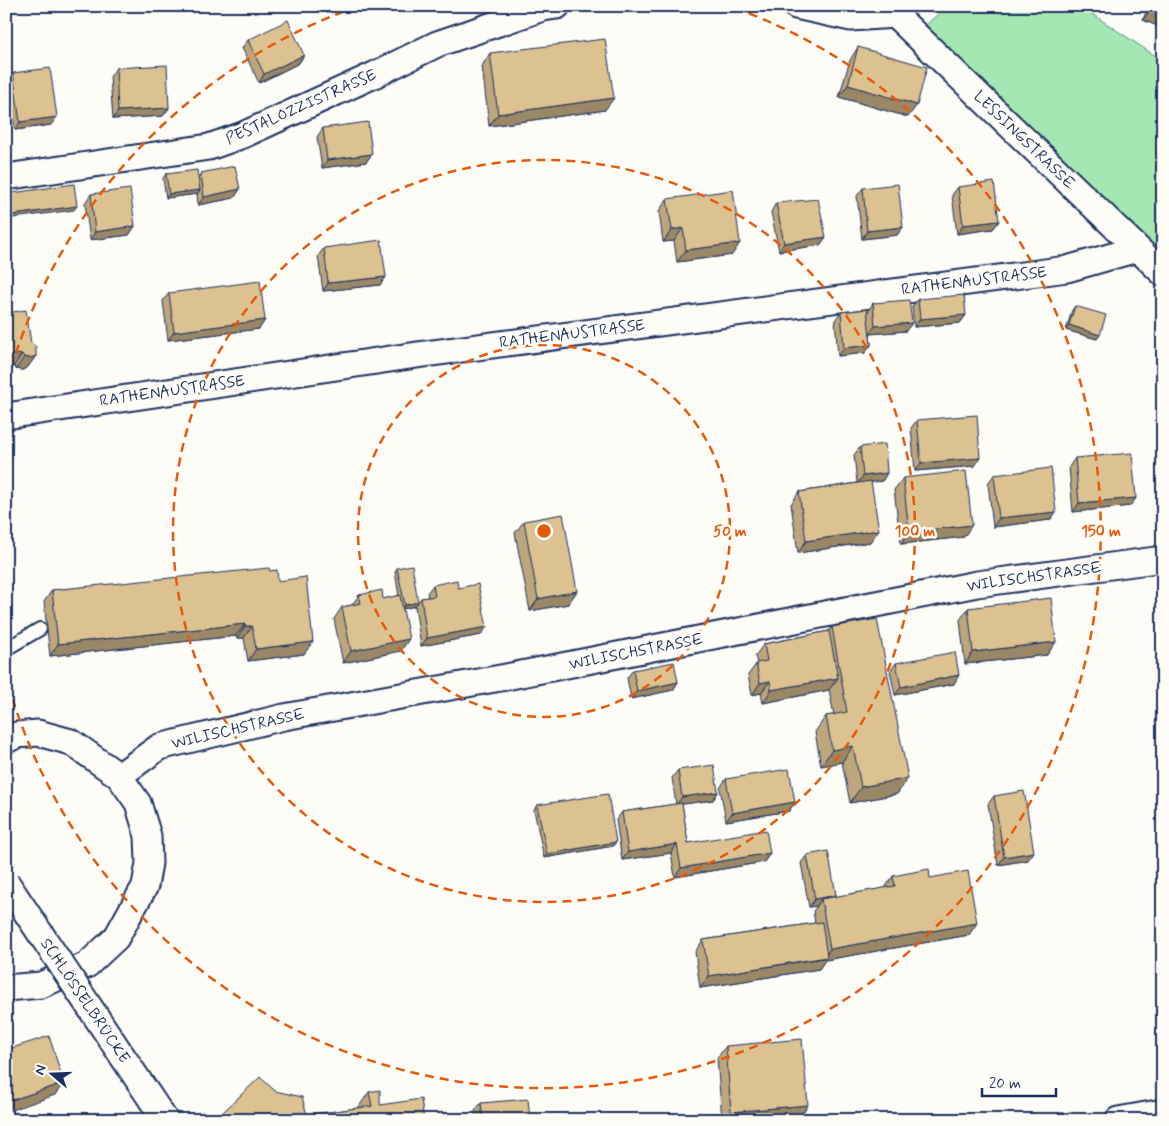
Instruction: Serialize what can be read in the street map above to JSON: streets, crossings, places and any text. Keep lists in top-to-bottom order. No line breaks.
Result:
{"streets":{"street":["PESTALOZZISTRASSE","LESSINGSTRASSE","RATHENAUSTRASSE","WILISCHSTRASSE","SCHLÖSSELBRÜCKE"]},"crossings":[["LESSINGSTRASSE","RATHENAUSTRASSE"]],"scale_bar":"20 m","north":"left","rings":["50 m","100 m","150 m"]}
